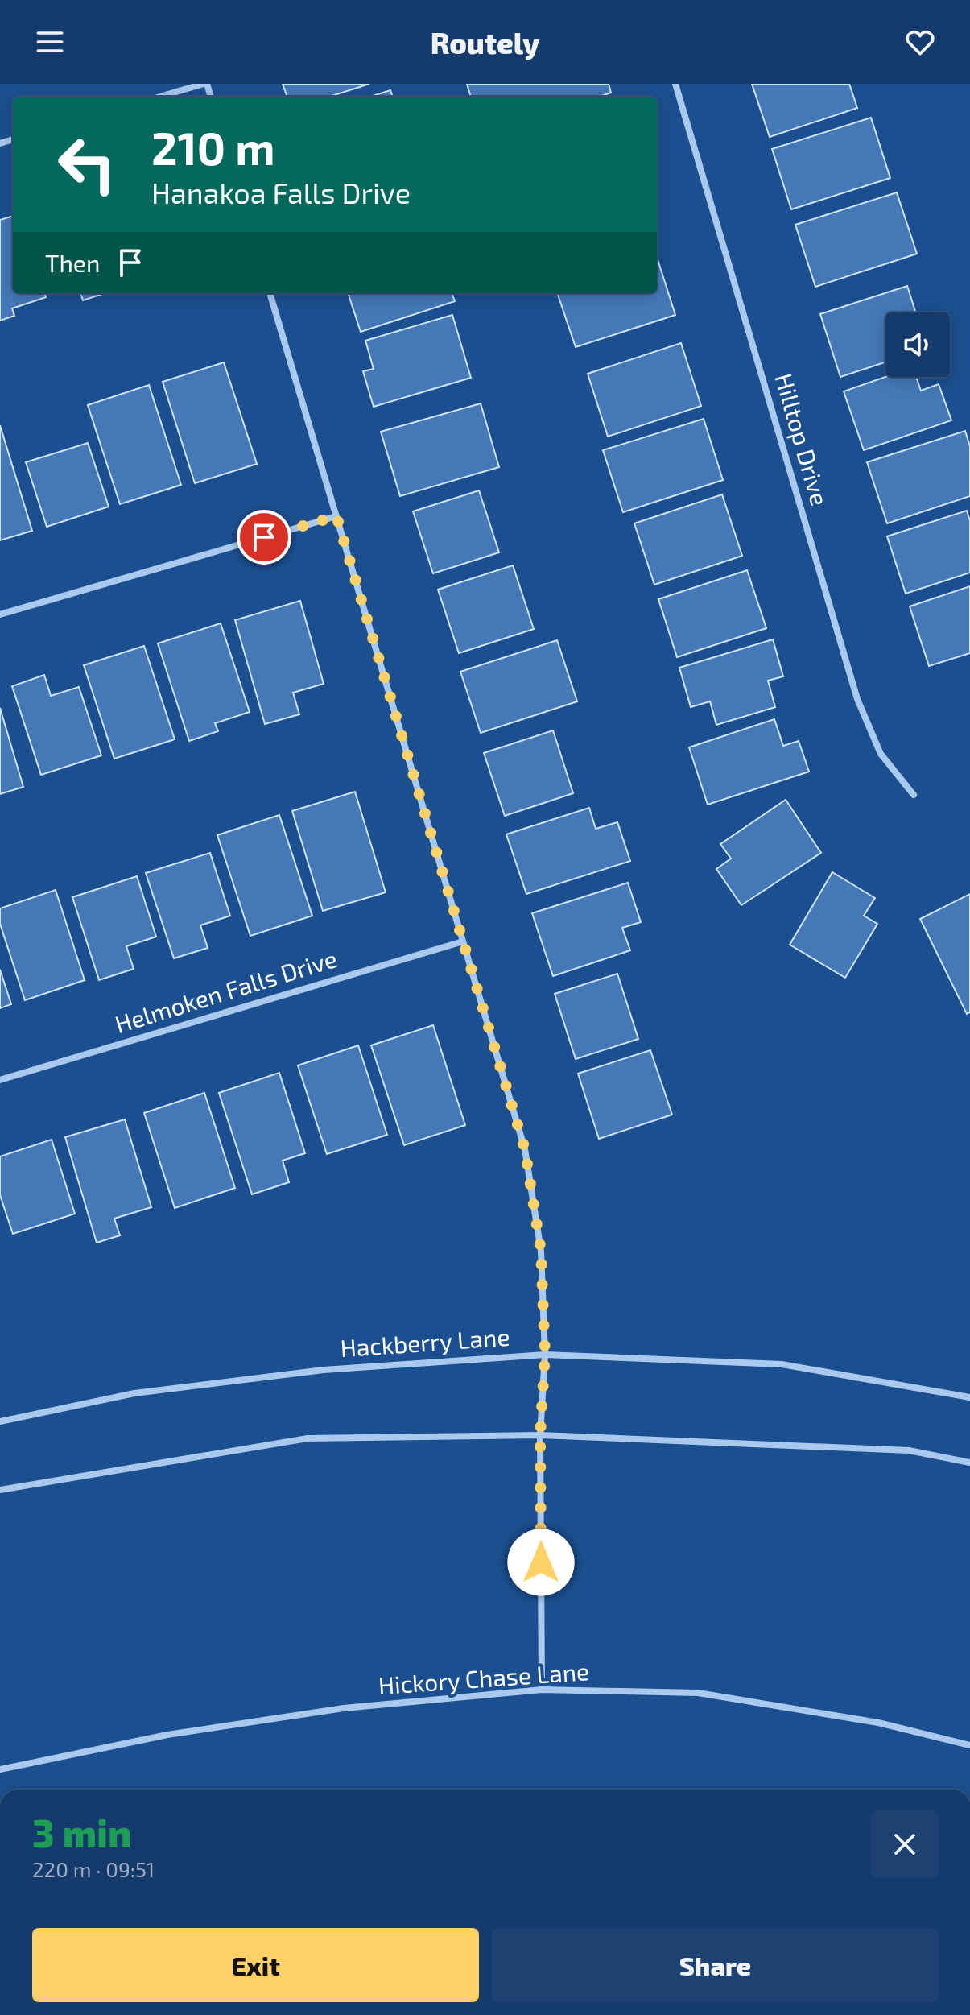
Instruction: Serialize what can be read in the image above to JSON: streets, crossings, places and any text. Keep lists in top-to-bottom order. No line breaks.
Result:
{"streets":{"street":["Hilltop Drive","Helmoken Falls Drive","Hackberry Lane","Hickory Chase Lane"]},"page":{"header":"Routely","turn":["210 m","Hanakoa Falls Drive"],"then":"Then","heading":["3 min","220 m · 09:51"],"buttons":["Exit","Share"]}}
